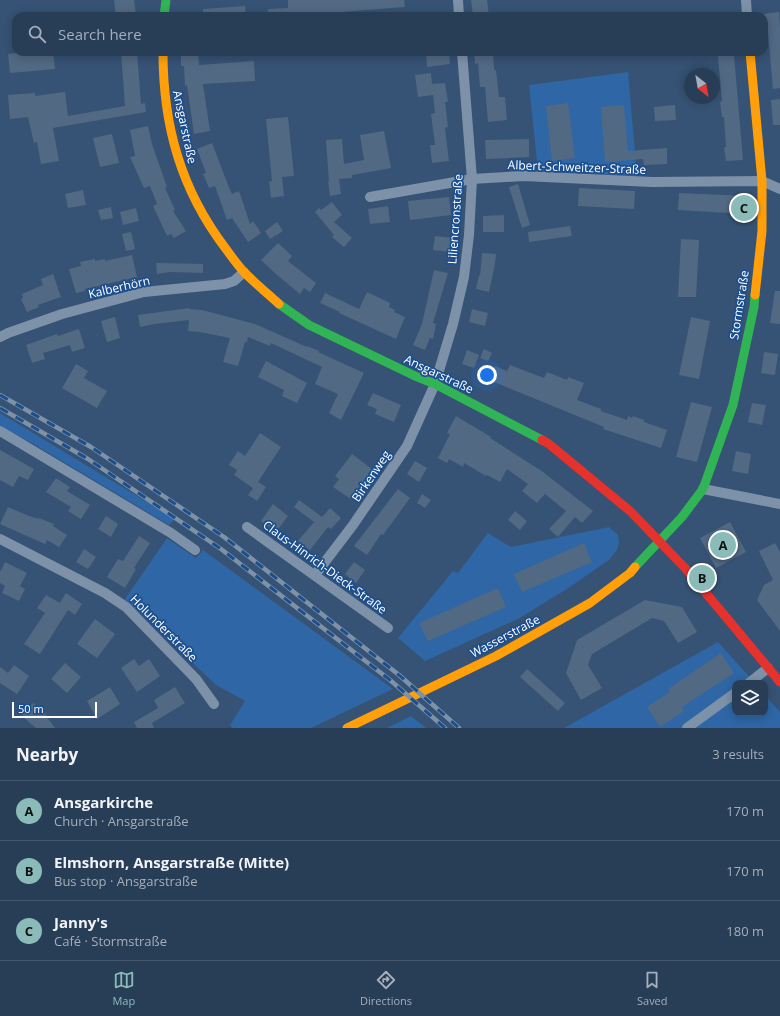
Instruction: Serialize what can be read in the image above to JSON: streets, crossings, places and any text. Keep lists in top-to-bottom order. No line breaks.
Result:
{"streets":{"street":["Ansgarstraße","Albert-Schweitzer-Straße","Liliencronstraße","Kalberhörn","Stormstraße","Birkenweg","Claus-Hinrich-Dieck-Straße","Holunderstraße","Wasserstraße"]},"crossings":[["Ansgarstraße","Liliencronstraße"],["Ansgarstraße","Kalberhörn"],["Ansgarstraße","Stormstraße"],["Ansgarstraße","Birkenweg"],["Ansgarstraße","Wasserstraße"],["Albert-Schweitzer-Straße","Liliencronstraße"],["Albert-Schweitzer-Straße","Stormstraße"],["Liliencronstraße","Birkenweg"],["Stormstraße","Wasserstraße"],["Birkenweg","Claus-Hinrich-Dieck-Straße"]],"scale_bar":"50 m","north":"bottom right","page":{"search":"Search here","pins":["C","A","B"],"scale":"50 m","heading":["Nearby","3 results"],"list":[{"mark":"A","name":"Ansgarkirche","note":"Church · Ansgarstraße","value":"170 m"},{"mark":"B","name":"Elmshorn, Ansgarstraße (Mitte)","note":"Bus stop · Ansgarstraße","value":"170 m"},{"mark":"C","name":"Janny's","note":"Café · Stormstraße","value":"180 m"}],"nav":["Map","Directions","Saved"]}}
